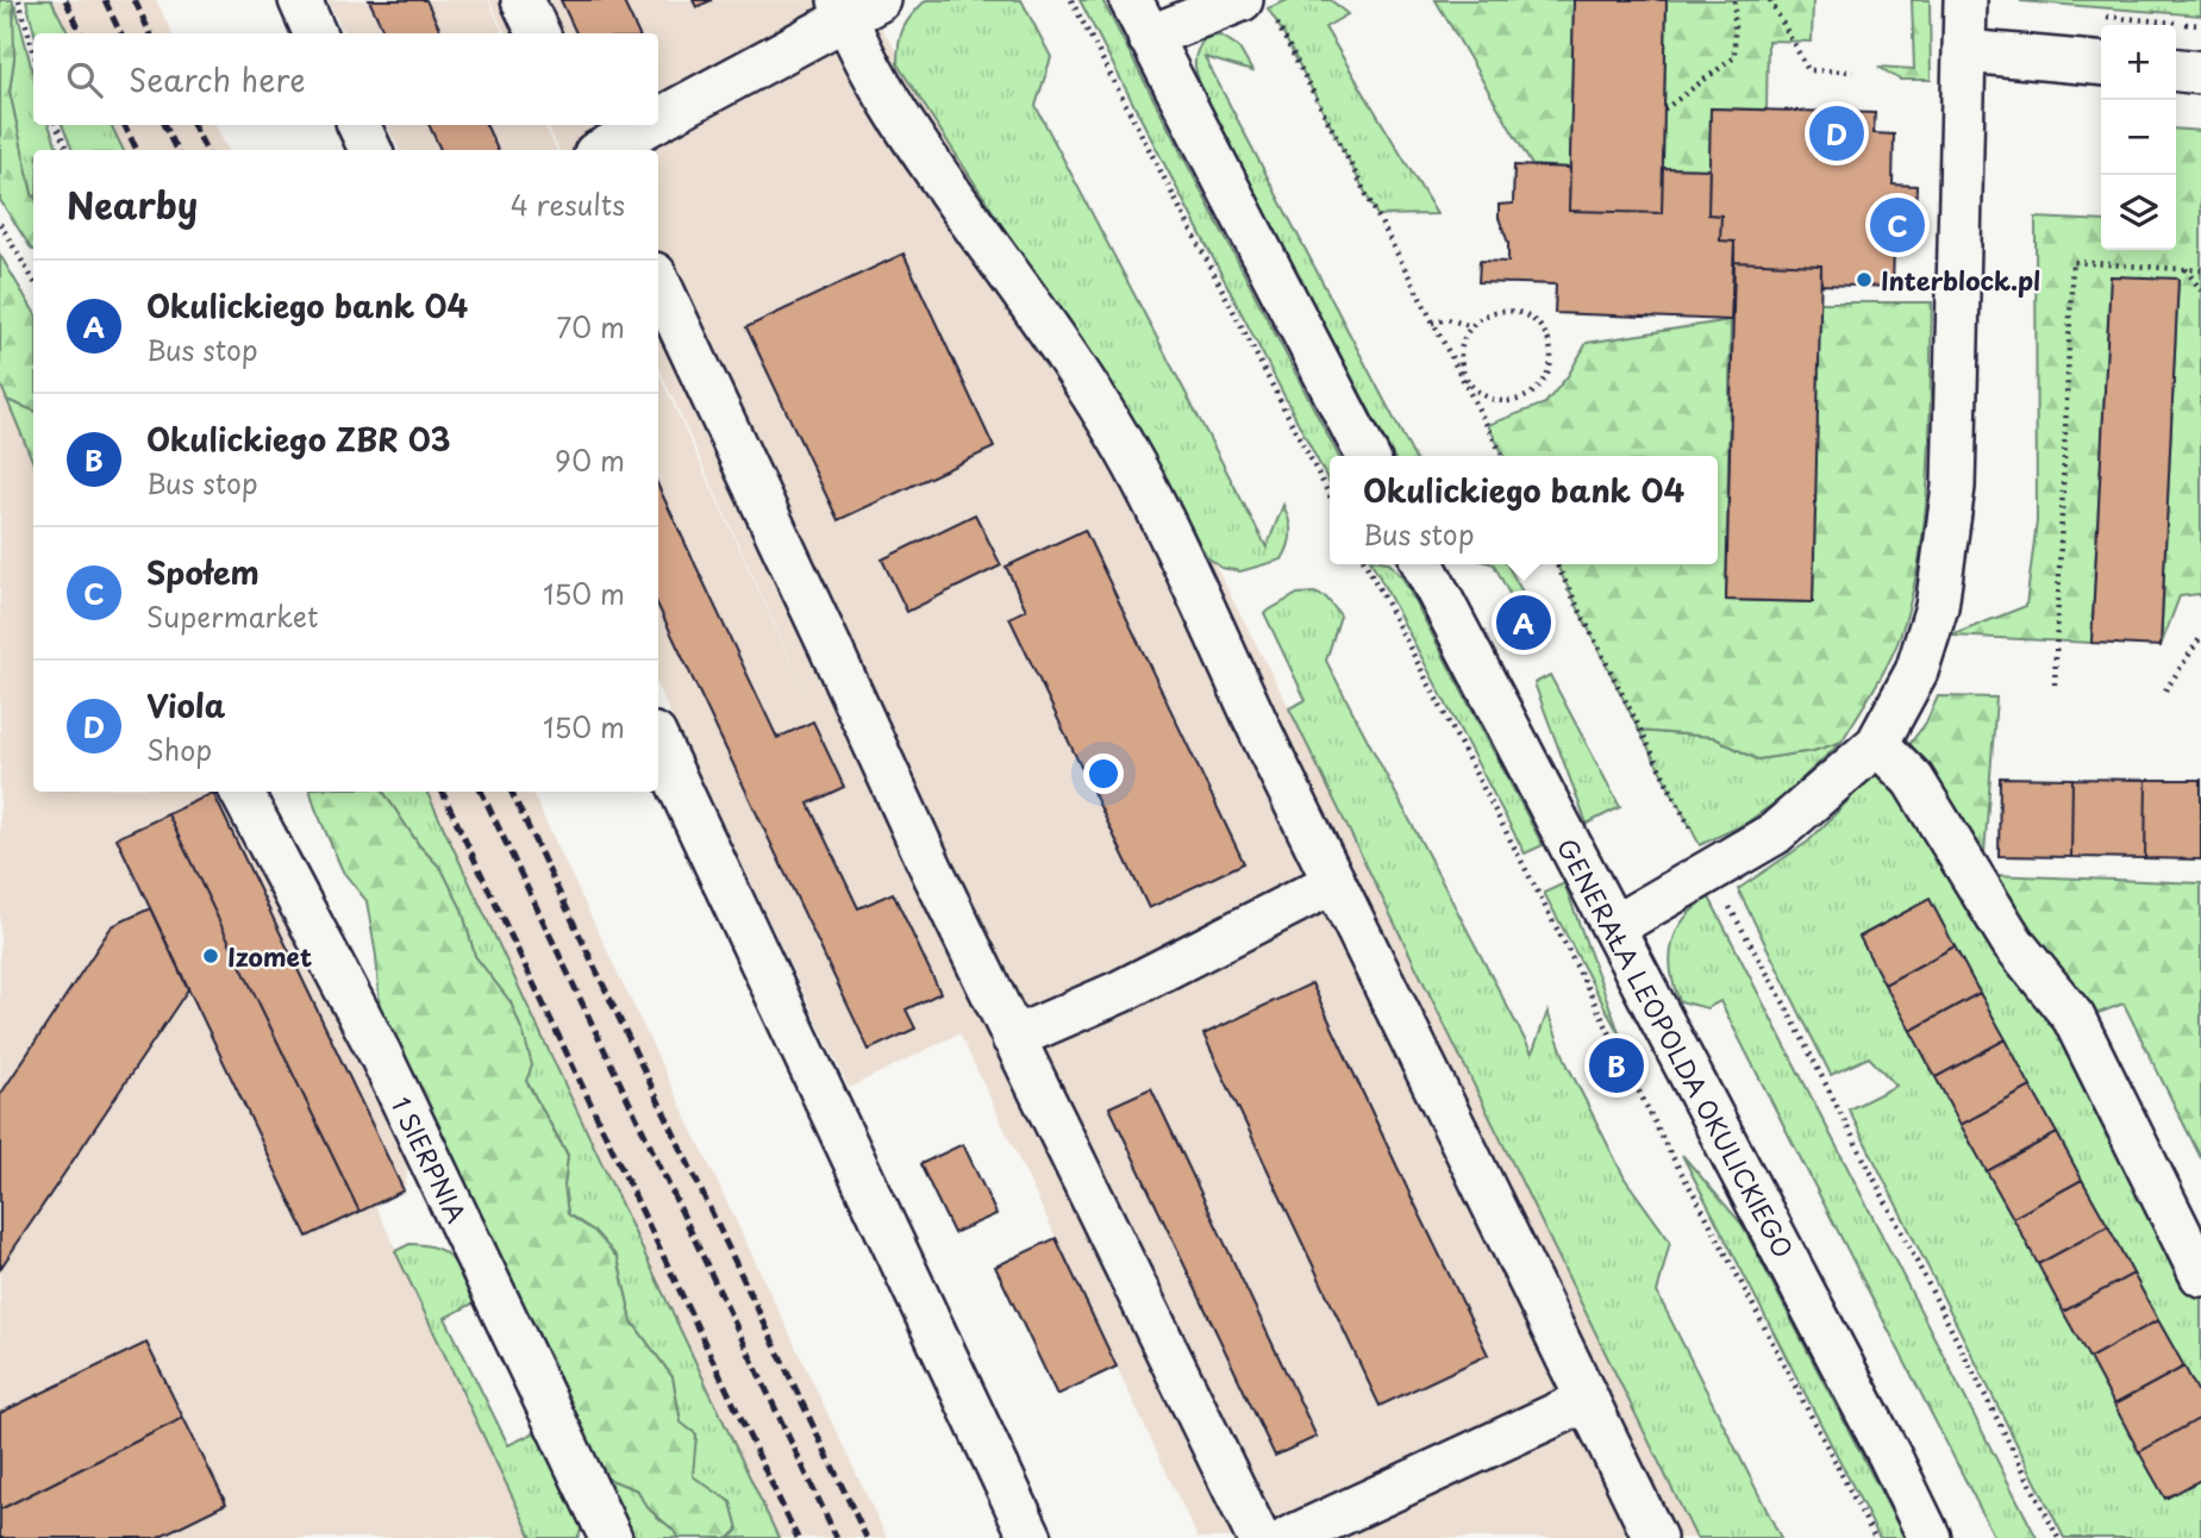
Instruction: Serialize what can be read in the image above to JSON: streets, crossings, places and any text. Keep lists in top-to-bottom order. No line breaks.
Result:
{"streets":{"street":["GENERAŁA LEOPOLDA OKULICKIEGO","1 SIERPNIA"]},"places":["Interblock.pl","Izomet"],"page":{"map_buttons":["+","−"],"search":"Search here","pins":["D","C","A","B"],"heading":["Nearby","4 results"],"list":[{"mark":"A","name":"Okulickiego bank 04","note":"Bus stop","value":"70 m"},{"mark":"B","name":"Okulickiego ZBR 03","note":"Bus stop","value":"90 m"},{"mark":"C","name":"Społem","note":"Supermarket","value":"150 m"},{"mark":"D","name":"Viola","note":"Shop","value":"150 m"}],"popup":["Okulickiego bank 04","Bus stop"]}}
